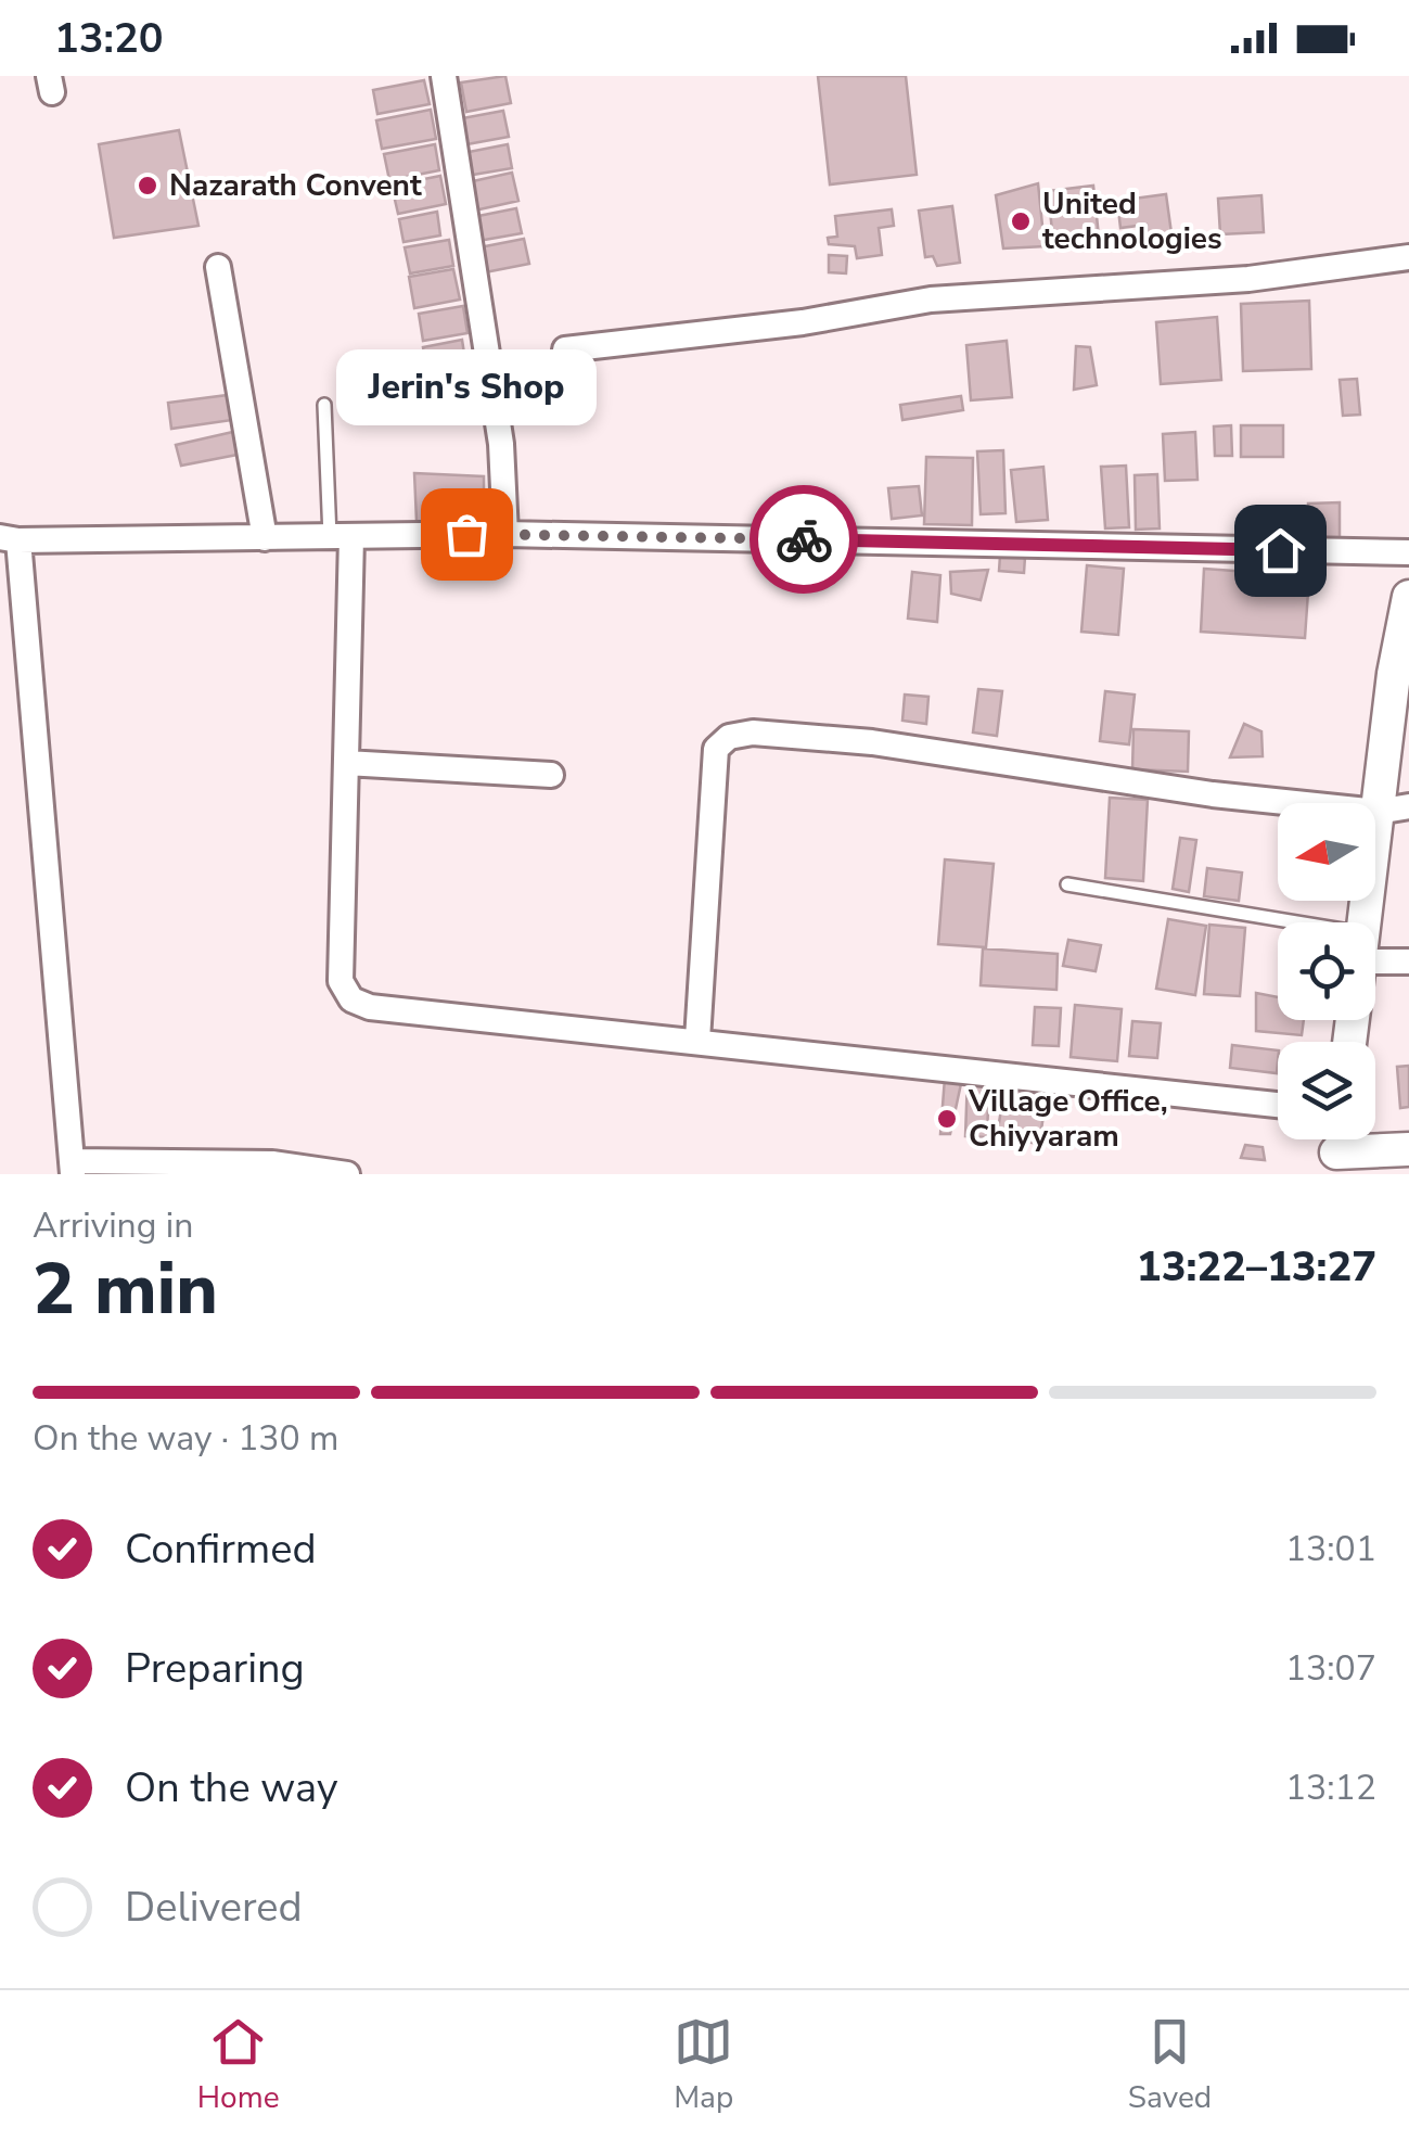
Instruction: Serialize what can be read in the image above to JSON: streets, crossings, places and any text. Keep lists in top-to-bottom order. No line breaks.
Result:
{"places":["Nazarath Convent","United technologies","Jerin's Shop","Village Office, Chiyyaram"],"north":"left","page":{"status":"13:20","bubble":"Jerin's Shop","heading":["2 min","Arriving in","13:22–13:27"],"bar":"On the way · 130 m","list":[["Confirmed","13:01"],["Preparing","13:07"],["On the way","13:12"],"Delivered"],"tabs":["Home","Map","Saved"]}}
